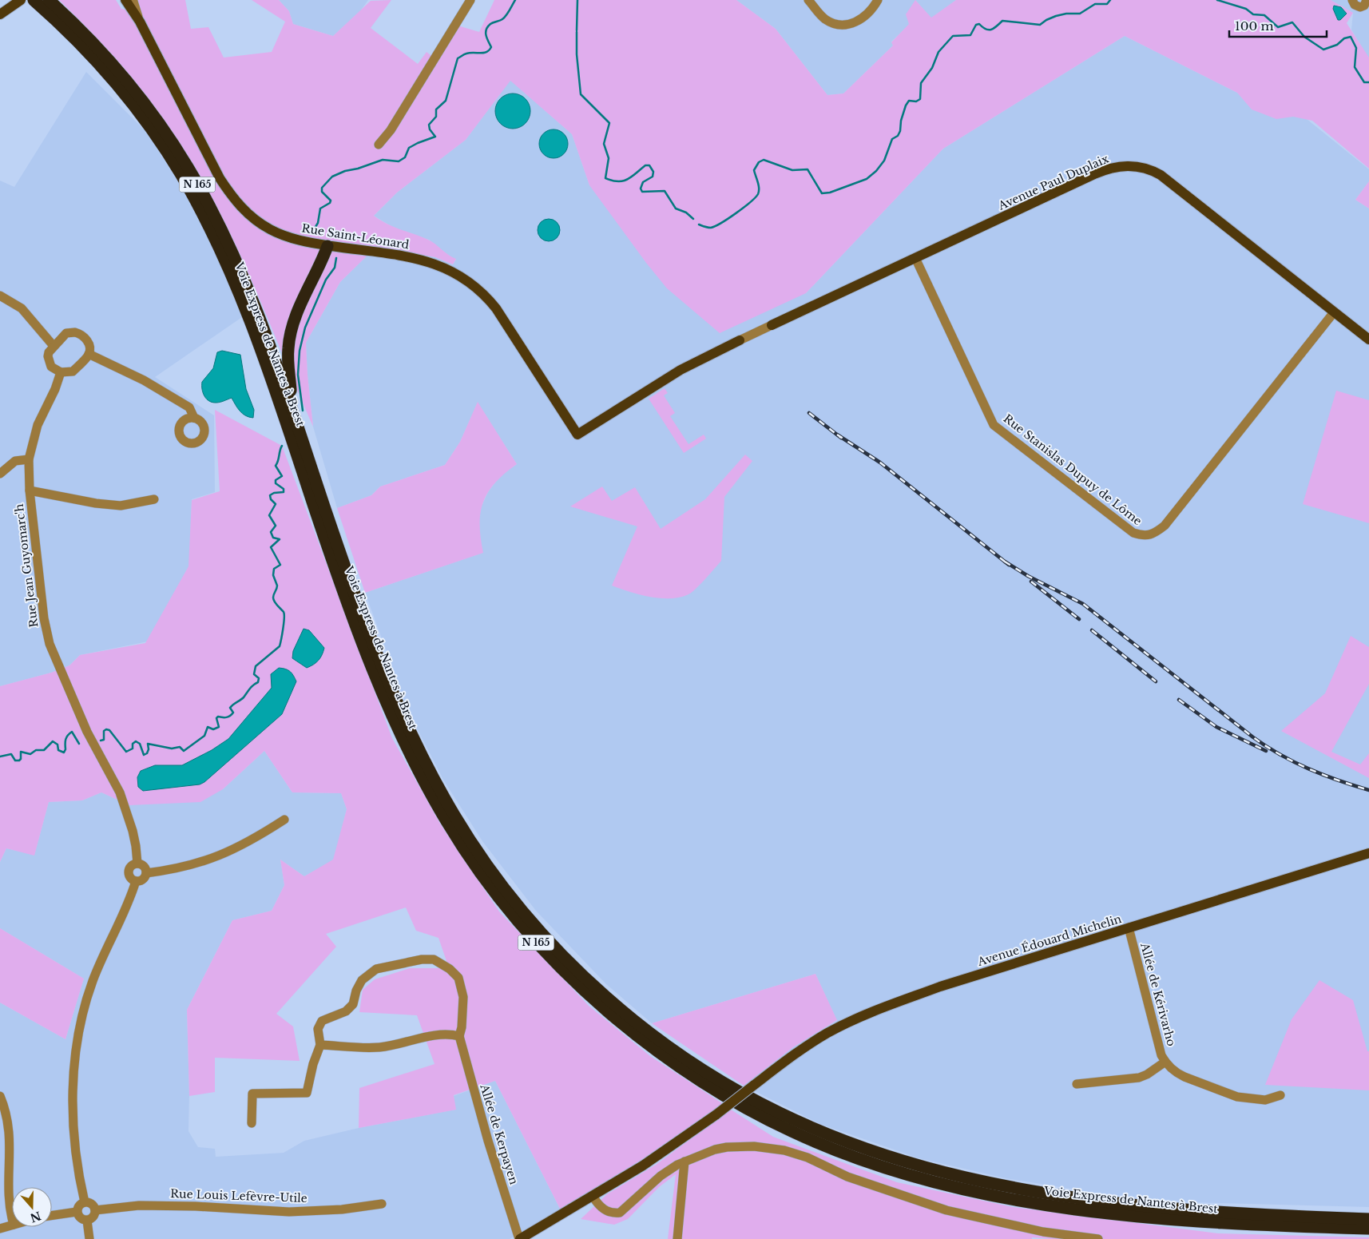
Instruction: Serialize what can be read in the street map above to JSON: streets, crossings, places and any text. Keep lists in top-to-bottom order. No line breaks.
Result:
{"streets":{"highway":["N 165","Voie Express de Nantes à Brest"],"main road":["Avenue Paul Duplaix","Rue Saint-Léonard","Avenue Édouard Michelin"],"street":["Rue Stanislas Dupuy de Lôme","Rue Jean Guyomarc'h","Allée de Kérivarho","Allée de Kerpayen","Rue Louis Lefèvre-Utile"]},"crossings":[["Avenue Paul Duplaix","Rue Saint-Léonard"],["Avenue Paul Duplaix","Rue Stanislas Dupuy de Lôme"],["Avenue Édouard Michelin","Allée de Kérivarho"],["Avenue Édouard Michelin","Allée de Kerpayen"]],"scale_bar":"100 m","north":"bottom"}
